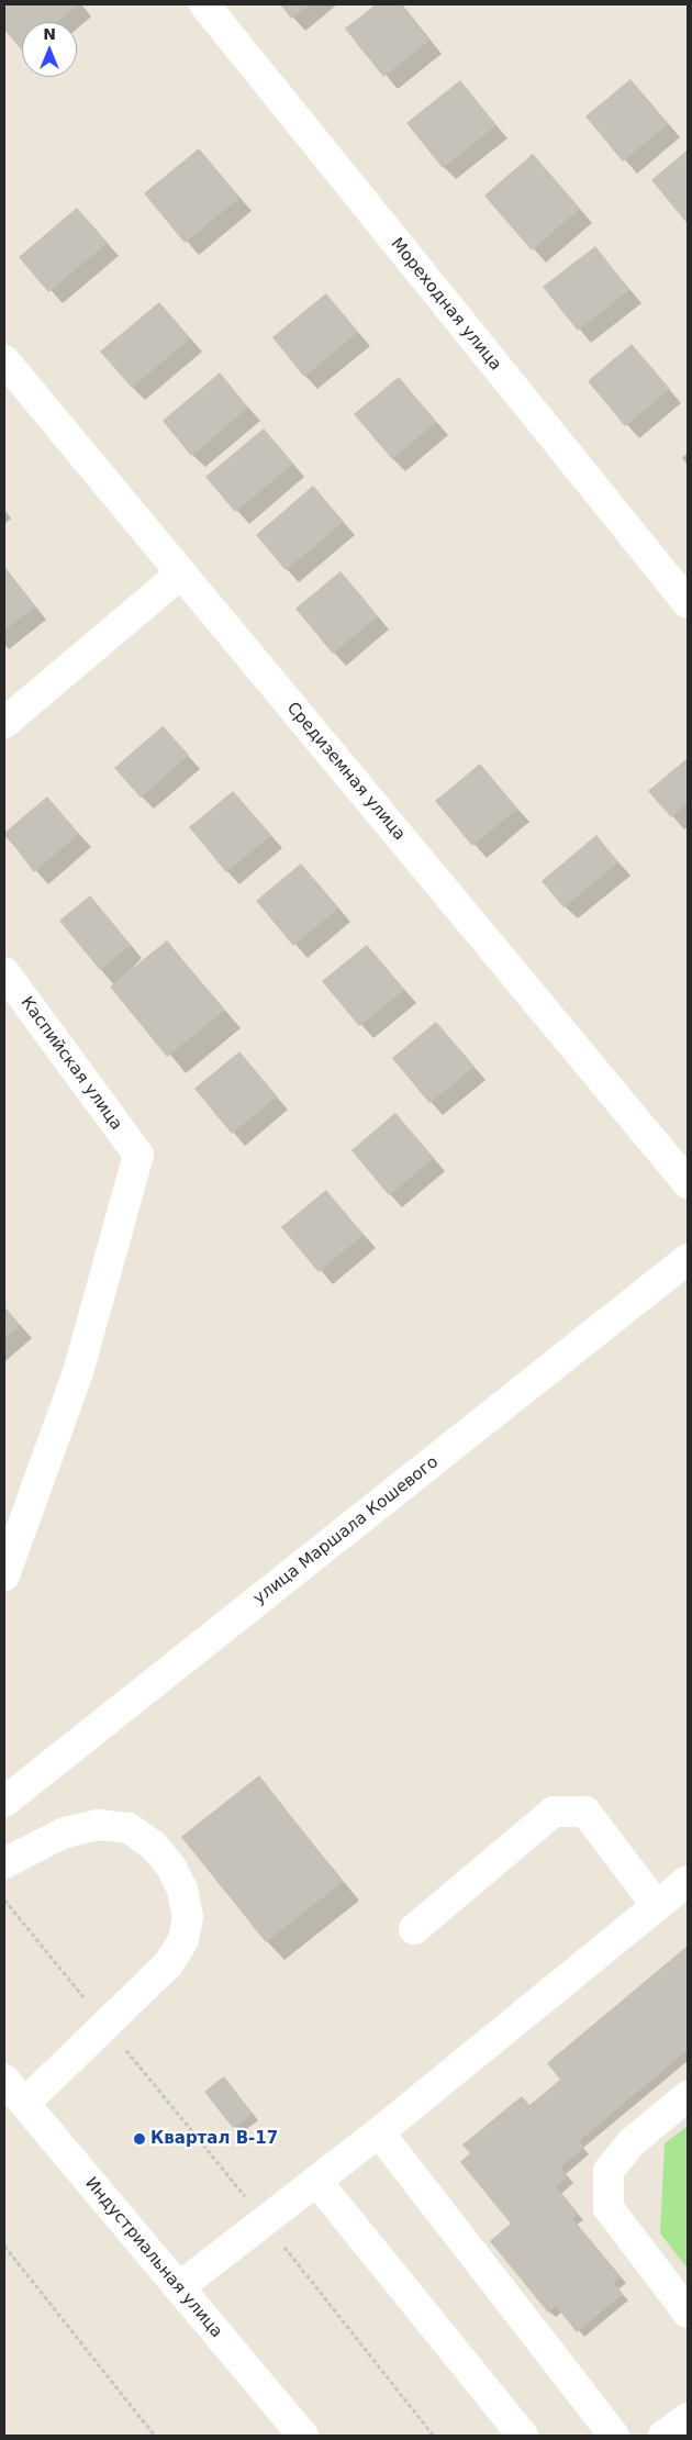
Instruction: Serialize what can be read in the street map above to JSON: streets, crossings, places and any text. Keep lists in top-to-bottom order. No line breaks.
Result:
{"streets":{"street":["Мореходная улица","Средиземная улица","Каспийская улица","улица Маршала Кошевого","Индустриальная улица"]},"places":["Квартал В-17"],"north":"top"}
